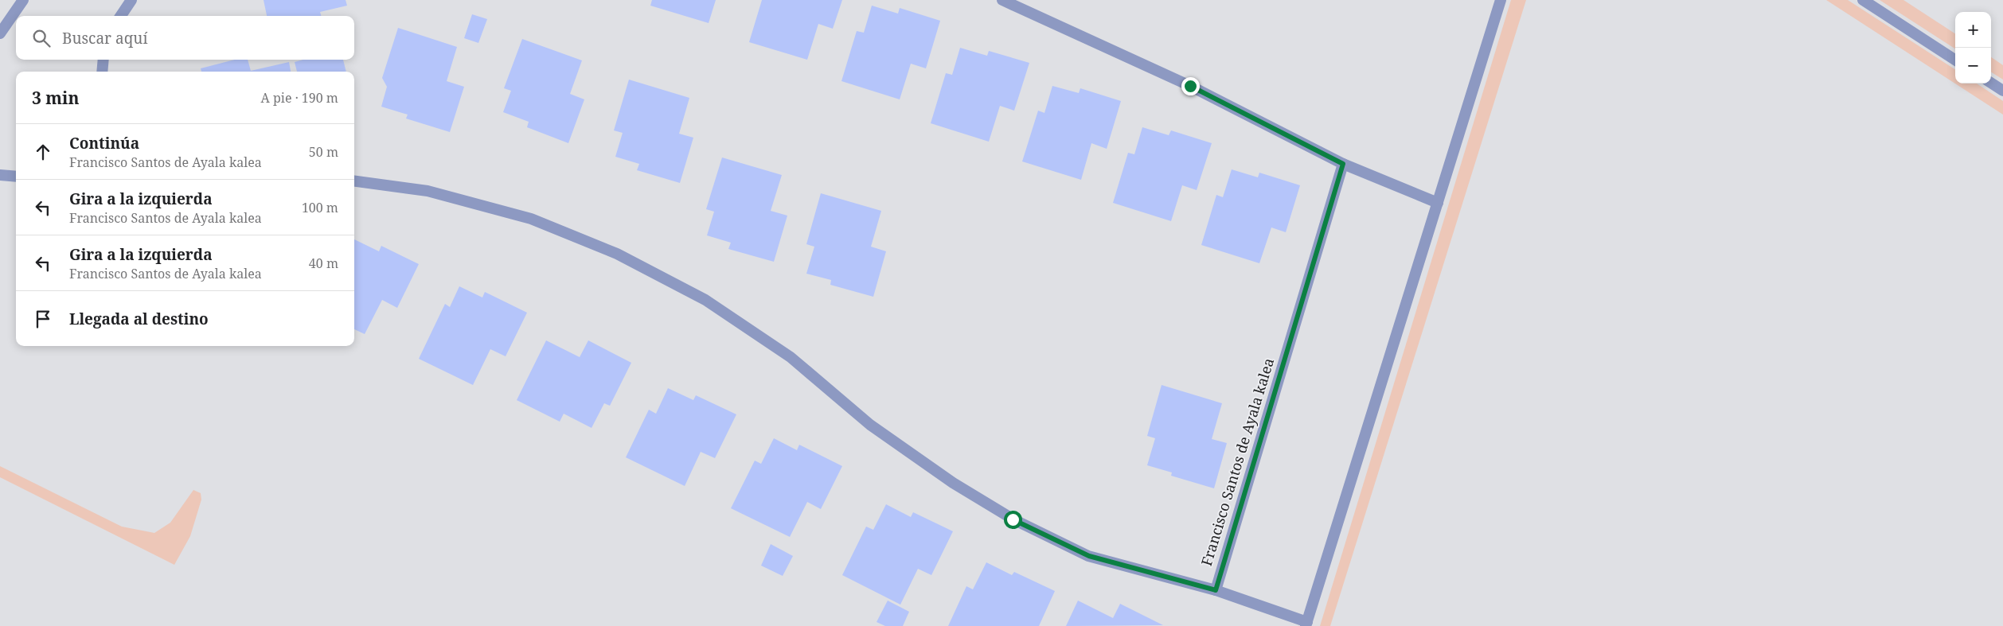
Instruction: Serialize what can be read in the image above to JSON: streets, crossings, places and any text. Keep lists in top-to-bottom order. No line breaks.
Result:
{"streets":{"street":["Francisco Santos de Ayala kalea"]},"page":{"map_buttons":["+","−"],"search":"Buscar aquí","heading":["3 min","A pie · 190 m"],"list":[["Continúa","Francisco Santos de Ayala kalea","50 m"],["Gira a la izquierda","Francisco Santos de Ayala kalea","100 m"],["Gira a la izquierda","Francisco Santos de Ayala kalea","40 m"],"Llegada al destino"]}}
